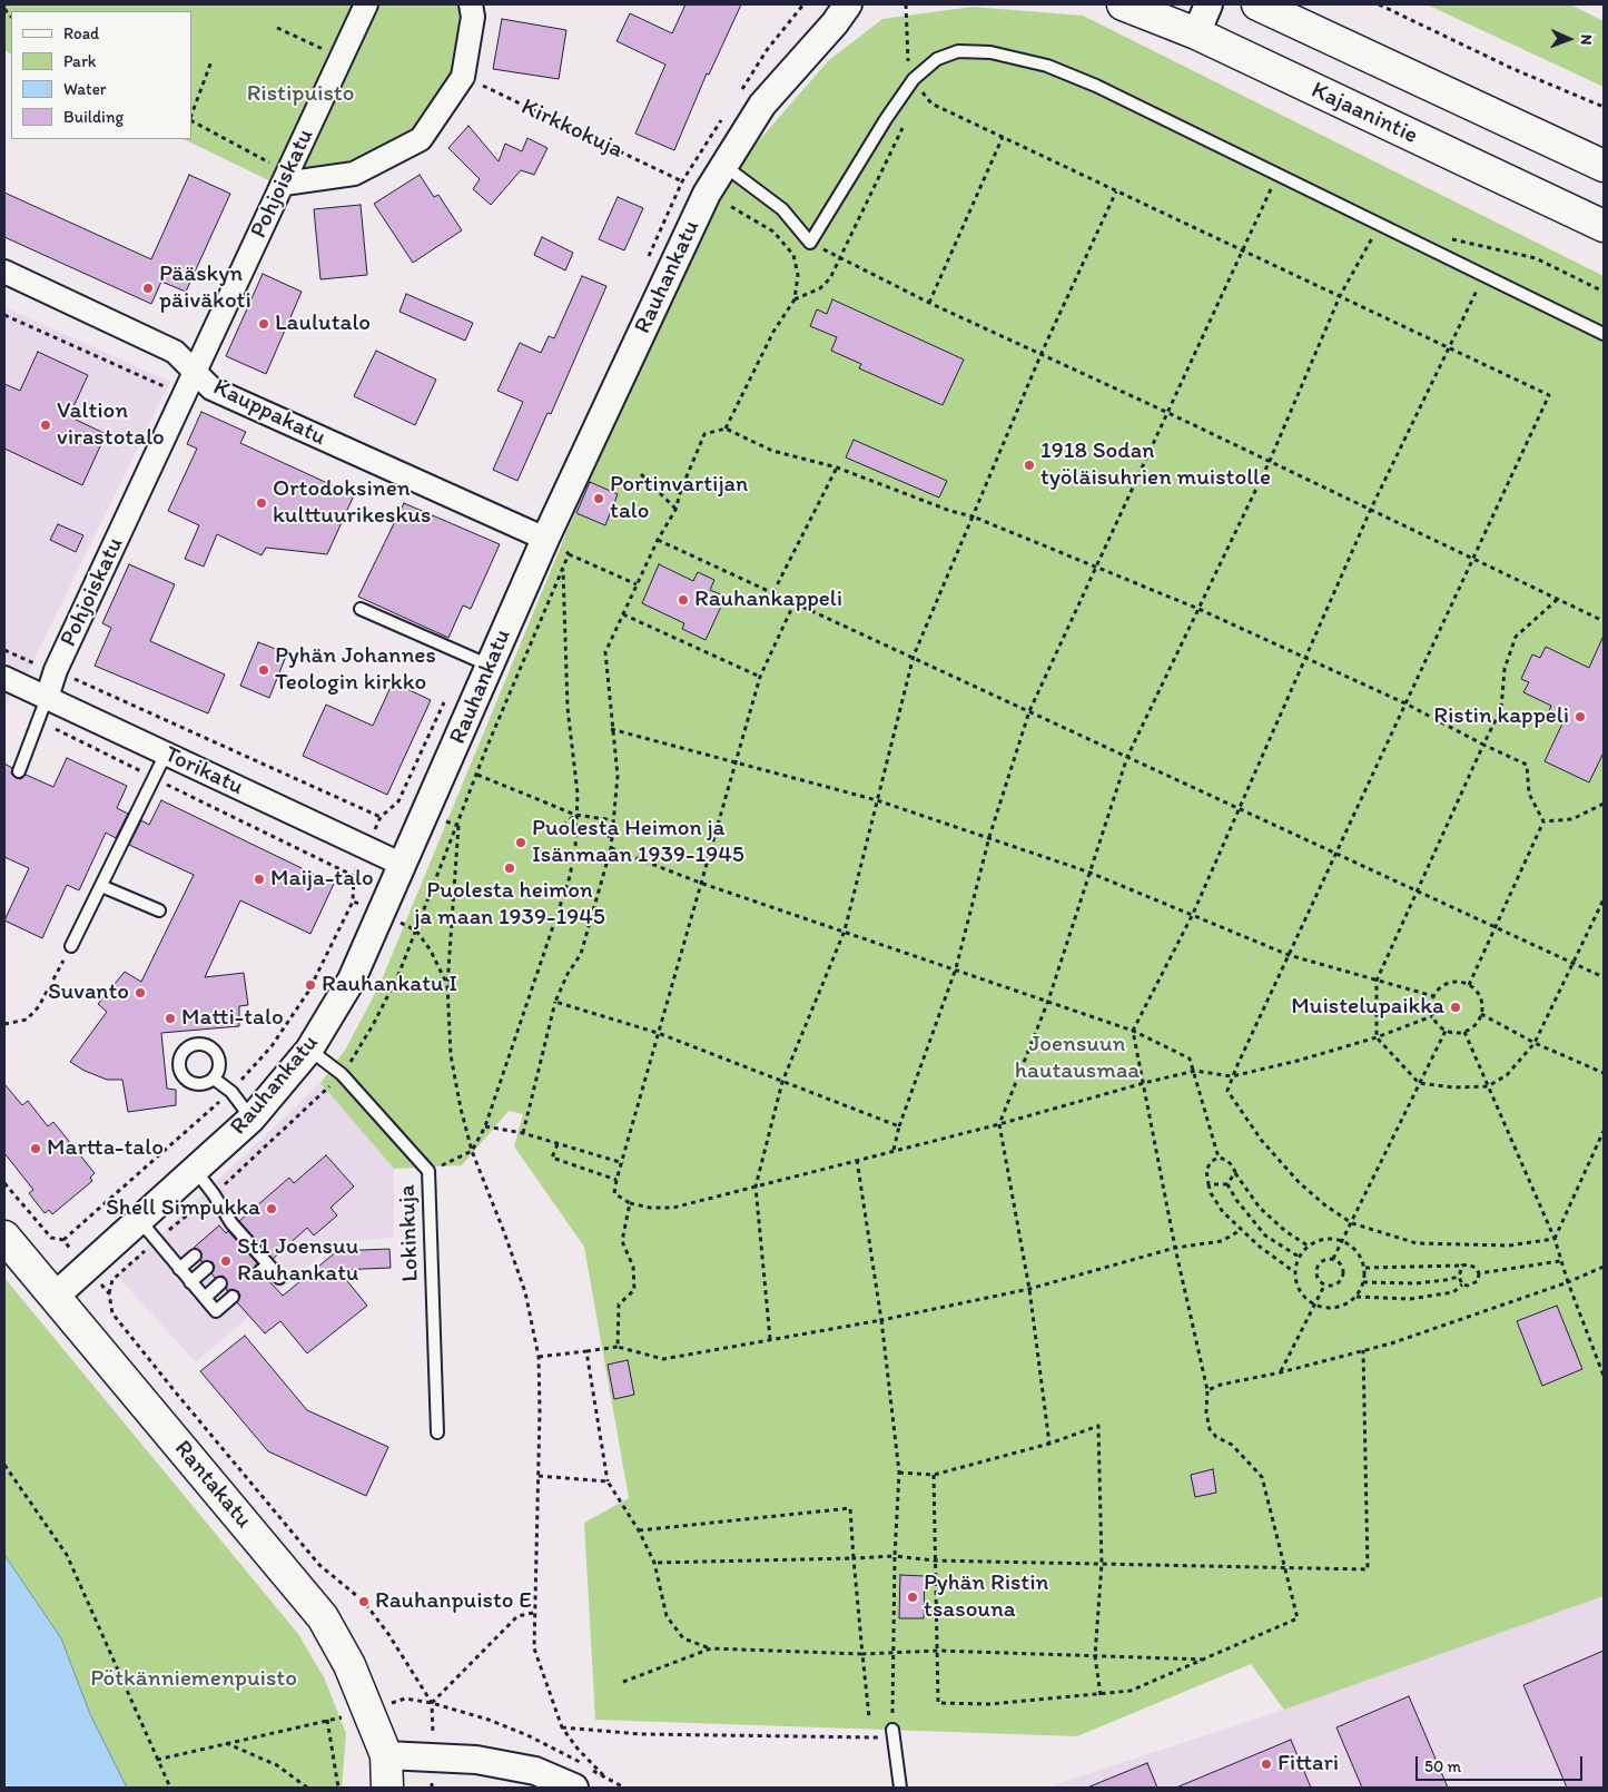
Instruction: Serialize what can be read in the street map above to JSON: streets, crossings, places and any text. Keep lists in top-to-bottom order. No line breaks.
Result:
{"streets":{"main road":["Kajaanintie","Rantakatu"],"street":["Pohjoiskatu","Rauhankatu","Kauppakatu","Torikatu"],"lane":["Lokinkuja"],"path":["Kirkkokuja"]},"crossings":[["Kirkkokuja","Rauhankatu"],["Pohjoiskatu","Kauppakatu"],["Pohjoiskatu","Torikatu"],["Rauhankatu","Kauppakatu"],["Rauhankatu","Torikatu"],["Rauhankatu","Lokinkuja"],["Rauhankatu","Rantakatu"]],"parks":["Ristipuisto","Joensuun hautausmaa","Pötkänniemenpuisto"],"places":["Pääskyn päiväkoti","Laulutalo","Valtion virastotalo","1918 Sodan työläisuhrien muistolle","Portinvartijan talo","Ortodoksinen kulttuurikeskus","Rauhankappeli","Pyhän Johannes Teologin kirkko","Ristin kappeli","Puolesta Heimon ja Isänmaan 1939-1945","Puolesta heimon ja maan 1939-1945","Maija-talo","Rauhankatu I","Suvanto","Muistelupaikka","Matti-talo","Martta-talo","Shell Simpukka","St1 Joensuu Rauhankatu","Pyhän Ristin tsasouna","Rauhanpuisto E","Fittari"],"legend":["Road","Park","Water","Building"],"scale_bar":"50 m","north":"right"}
